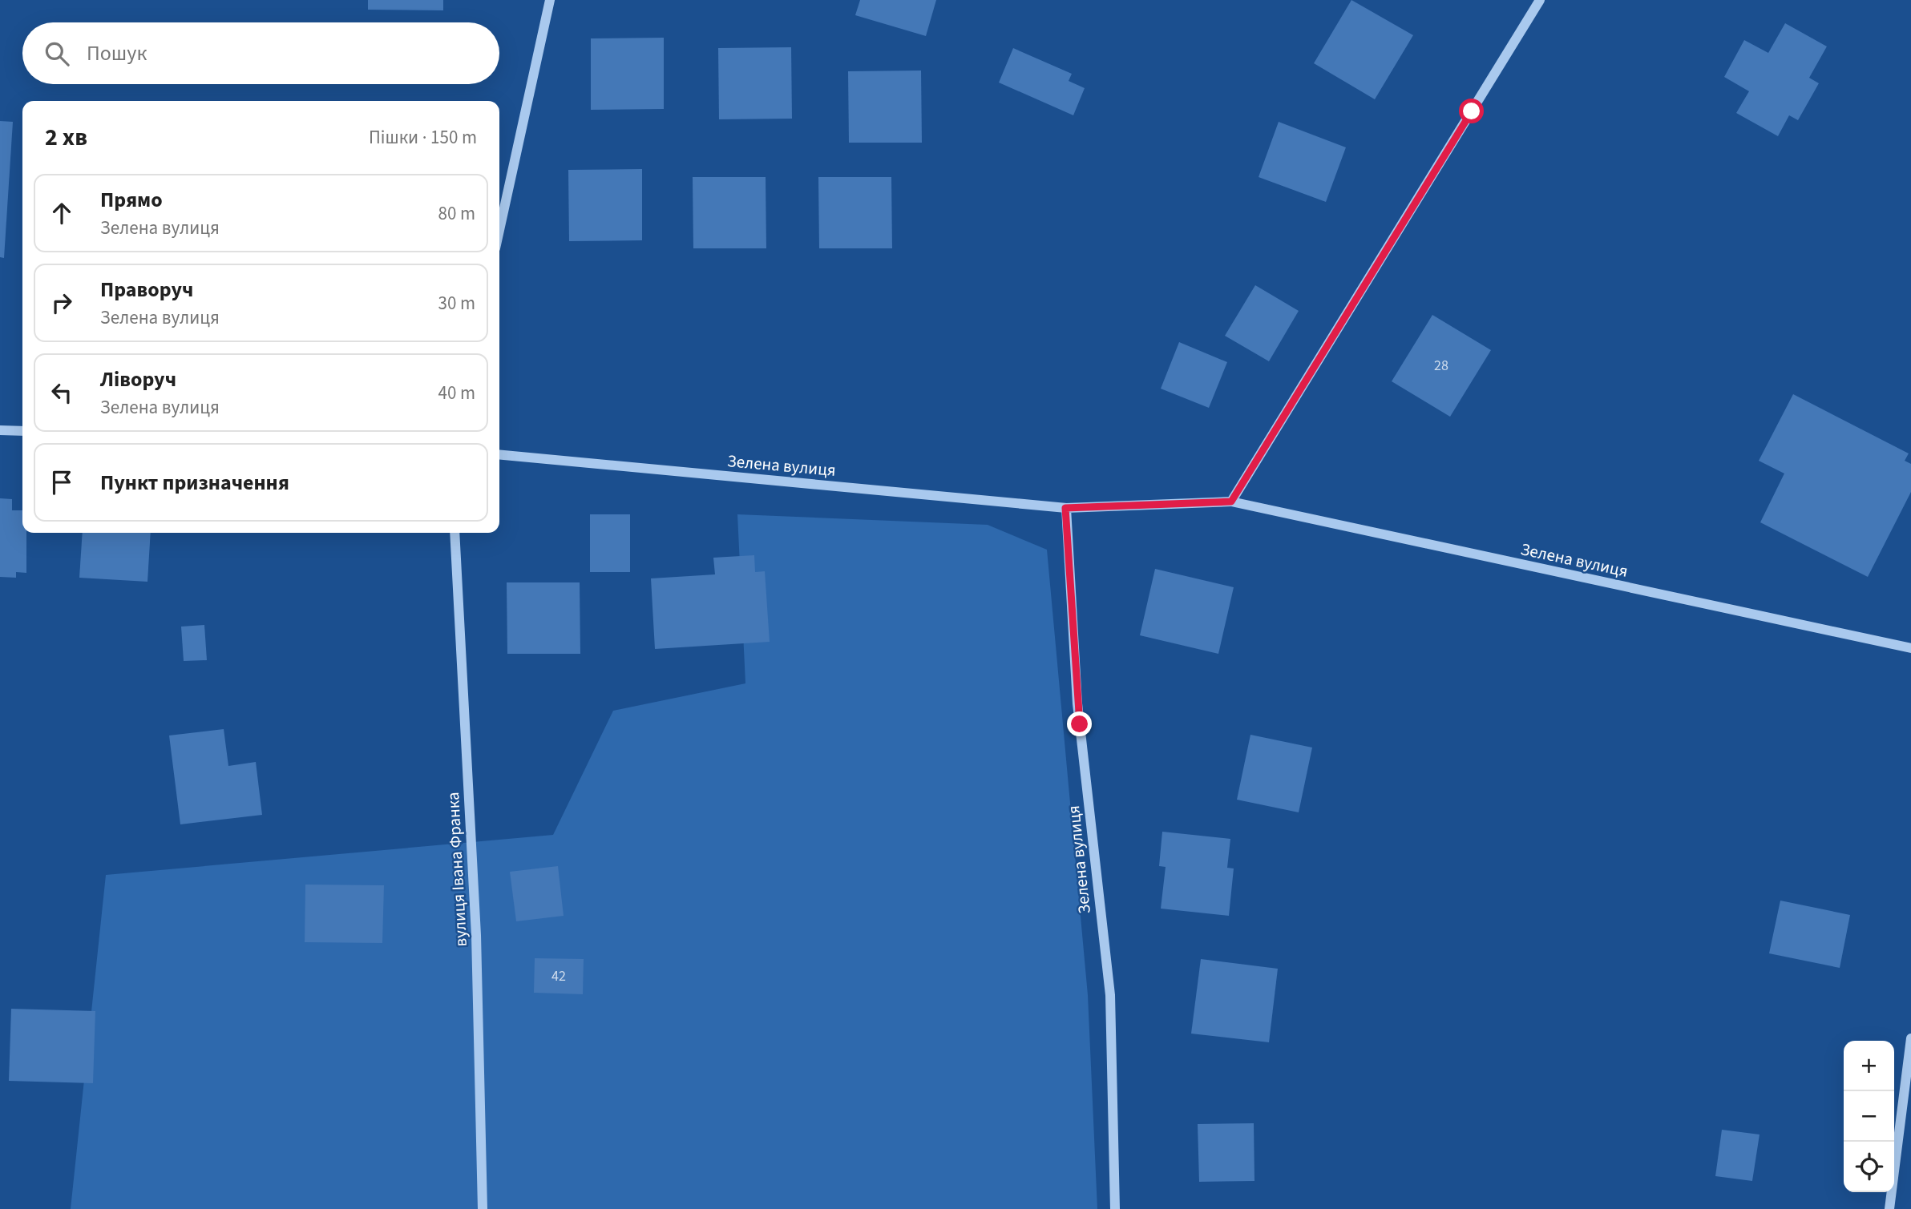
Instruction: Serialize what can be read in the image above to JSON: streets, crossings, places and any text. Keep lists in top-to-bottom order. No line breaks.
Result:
{"streets":{"street":["Зелена вулиця","вулиця Івана Франка"]},"house_numbers":["28","42"],"page":{"search":"Пошук","heading":["2 хв","Пішки · 150 m"],"list":[["Прямо","Зелена вулиця","80 m"],["Праворуч","Зелена вулиця","30 m"],["Ліворуч","Зелена вулиця","40 m"],"Пункт призначення"],"map_buttons":["+","−"]}}
